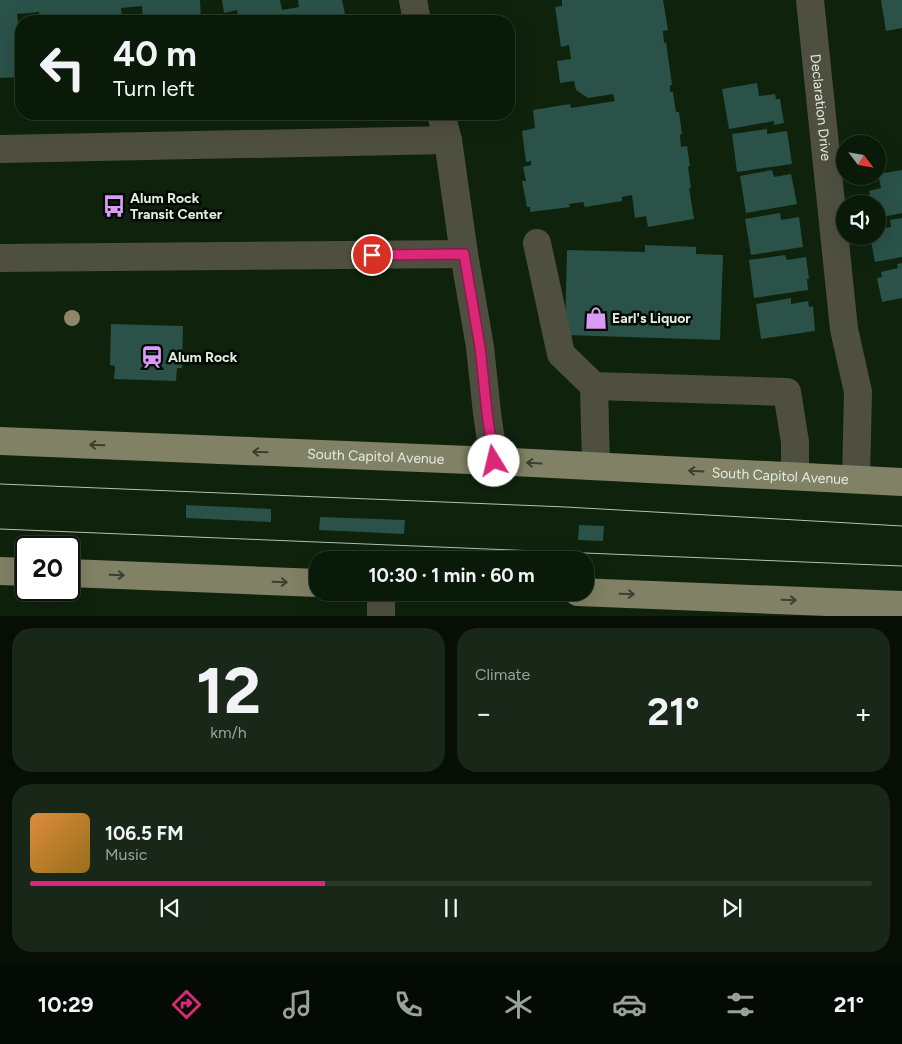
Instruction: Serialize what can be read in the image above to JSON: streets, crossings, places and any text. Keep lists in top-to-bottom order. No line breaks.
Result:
{"streets":{"main road":["South Capitol Avenue"],"street":["Declaration Drive"]},"crossings":[["Declaration Drive","South Capitol Avenue"]],"places":{"bus stop":["Alum Rock Transit Center"],"shop":["Earl's Liquor"],"station":["Alum Rock"]},"north":"bottom right","page":{"turn":["40 m","Turn left"],"limit":"20","trip":"10:30 · 1 min · 60 m","tile":[["12","km/h"],"Climate"],"heat":["−","21°","+"],"song":["106.5 FM","Music"],"tabs":["10:29","21°"]}}
